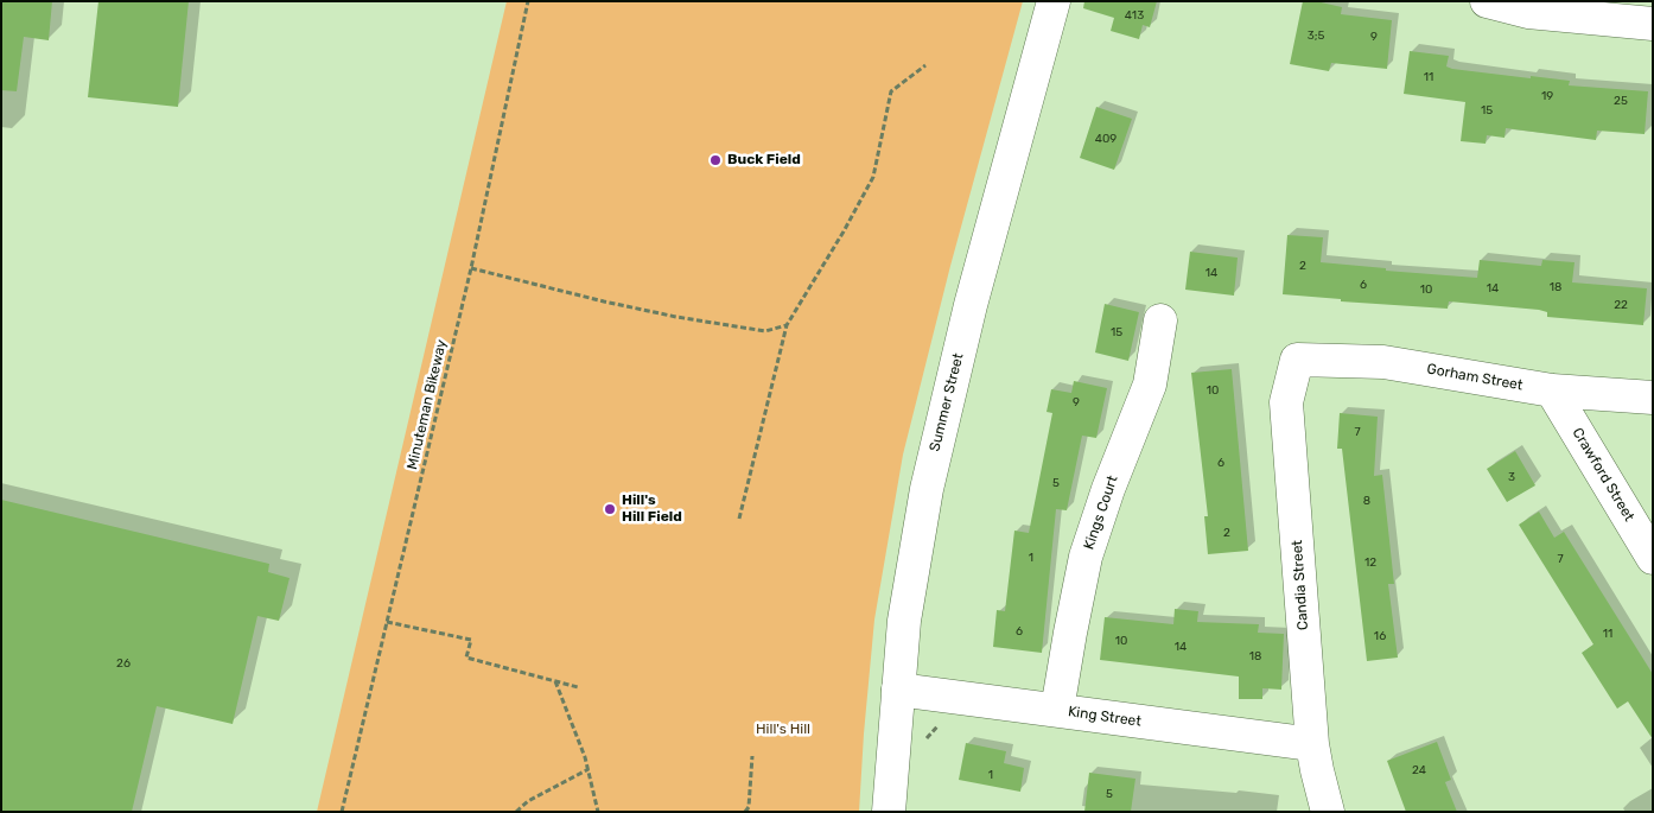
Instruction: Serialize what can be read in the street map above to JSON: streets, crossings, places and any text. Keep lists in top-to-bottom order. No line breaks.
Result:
{"streets":{"street":["Gorham Street","Summer Street","Crawford Street","Kings Court","Candia Street","King Street"],"path":["Minuteman Bikeway"]},"crossings":[["Gorham Street","Crawford Street"],["Gorham Street","Candia Street"],["Summer Street","King Street"],["Kings Court","King Street"],["Candia Street","King Street"]],"parks":["Hill's Hill"],"places":["Buck Field","Hill's Hill Field"],"house_numbers":["413","3;5","9","11","19","25","15","409","2","14","6","18","14","10","22","15","10","9","7","6","3","5","8","2","1","7","12","6","11","16","10","14","18","26","24","1","5"]}
